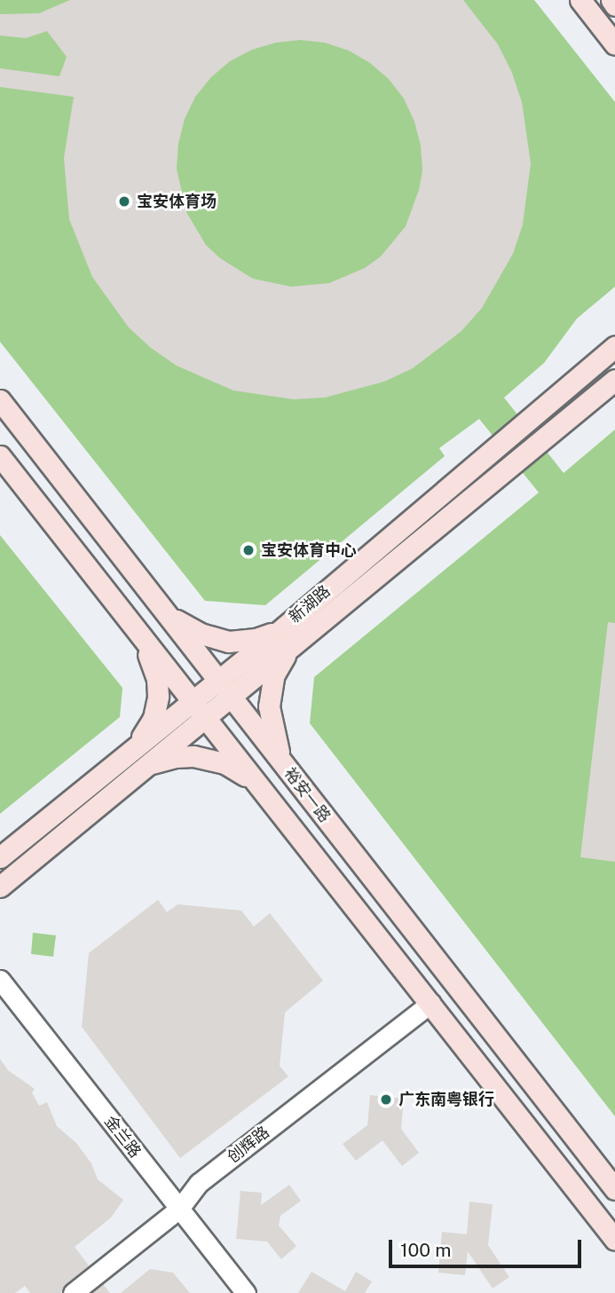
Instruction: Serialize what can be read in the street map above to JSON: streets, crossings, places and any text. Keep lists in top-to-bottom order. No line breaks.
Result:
{"streets":{"main road":["新湖路","裕安一路"],"street":["金兰路","创辉路"]},"crossings":[["新湖路","裕安一路"],["裕安一路","创辉路"],["金兰路","创辉路"]],"places":["宝安体育场","宝安体育中心","广东南粤银行"],"scale_bar":"100 m"}
